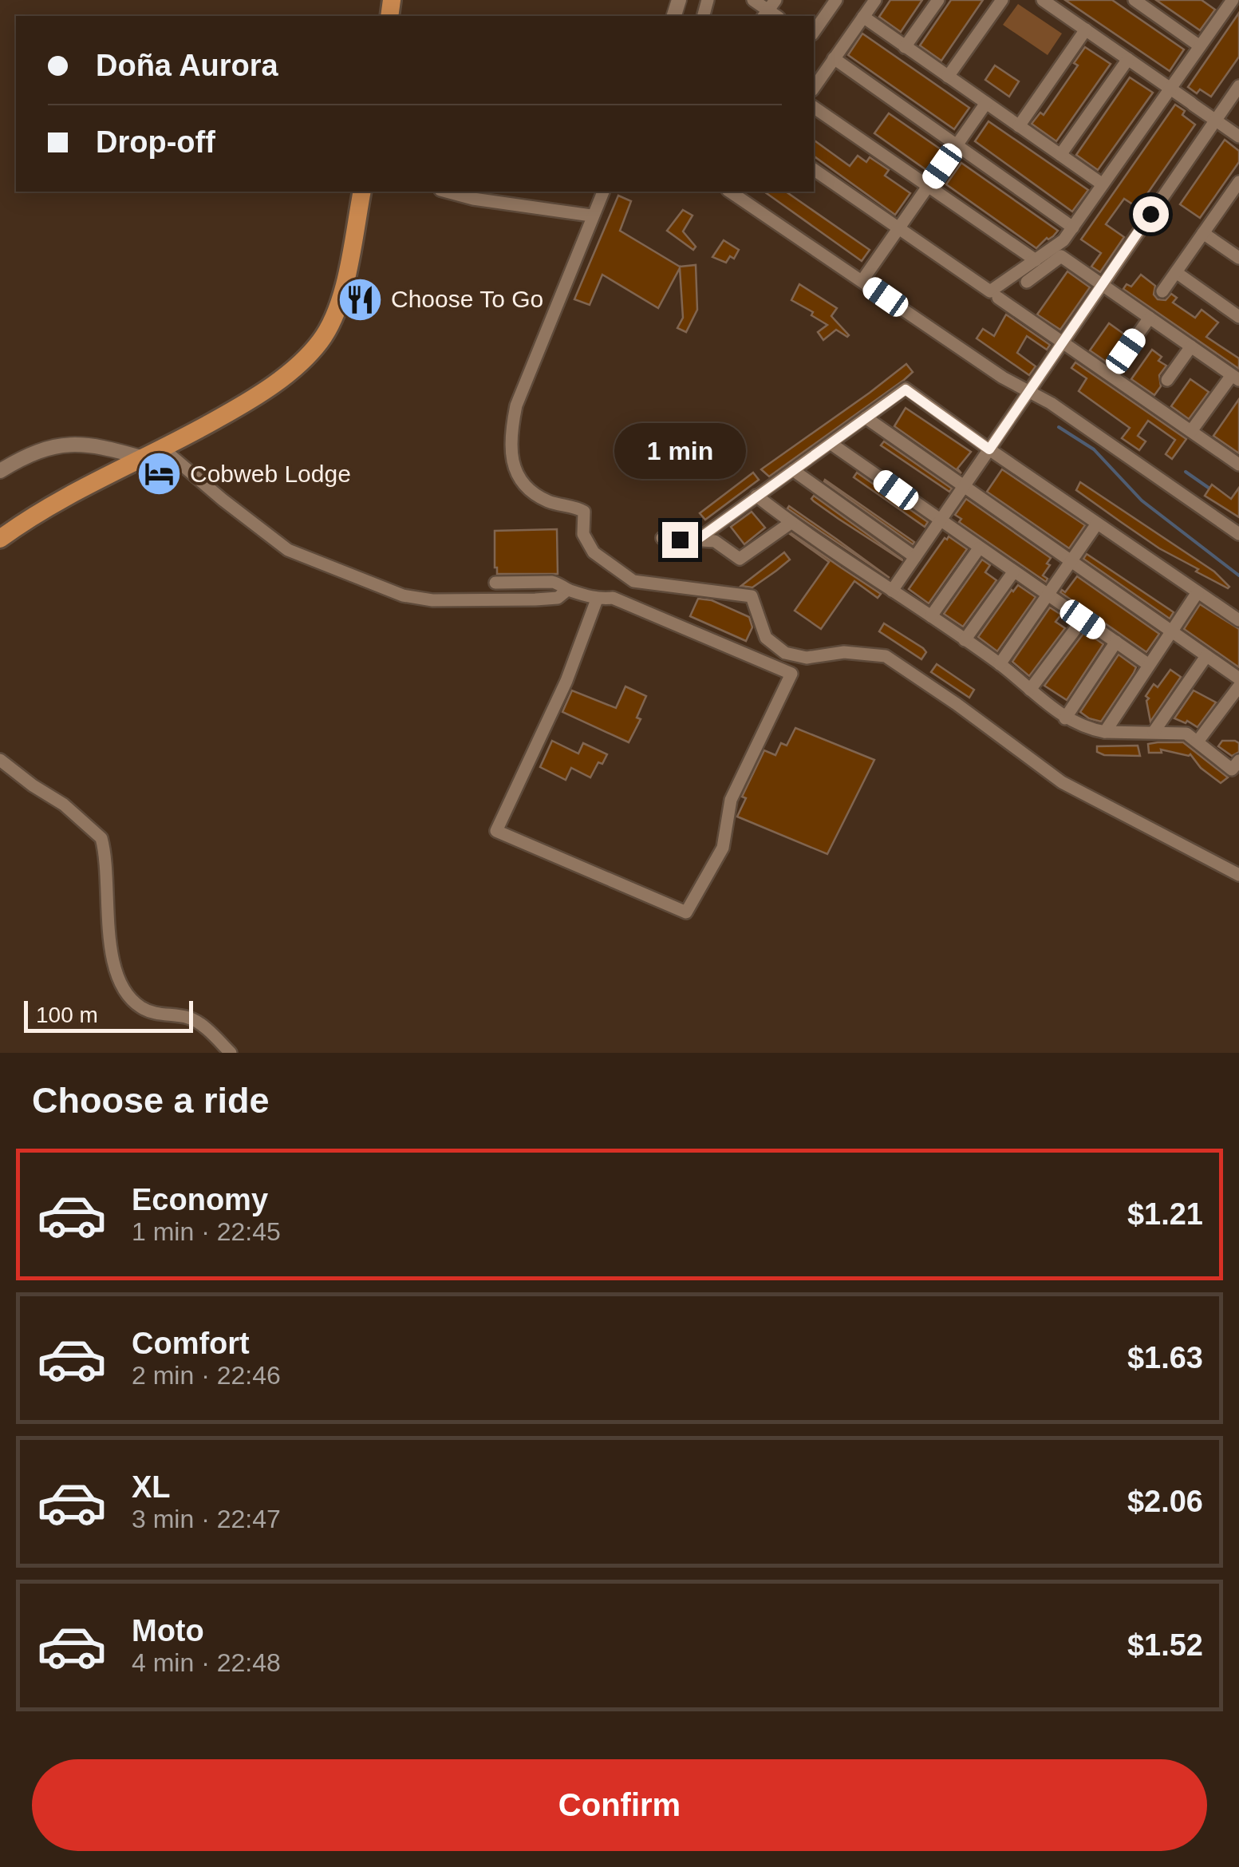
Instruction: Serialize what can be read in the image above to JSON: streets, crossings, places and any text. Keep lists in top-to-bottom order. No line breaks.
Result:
{"places":{"restaurant":["Choose To Go"],"hotel":["Cobweb Lodge"]},"scale_bar":"100 m","page":{"banner":["Doña Aurora","Drop-off"],"bubble":"1 min","scale":"100 m","heading":"Choose a ride","list":[{"name":"Economy","note":"1 min · 22:45","value":"$1.21"},{"name":"Comfort","note":"2 min · 22:46","value":"$1.63"},{"name":"XL","note":"3 min · 22:47","value":"$2.06"},{"name":"Moto","note":"4 min · 22:48","value":"$1.52"}],"buttons":"Confirm"}}
